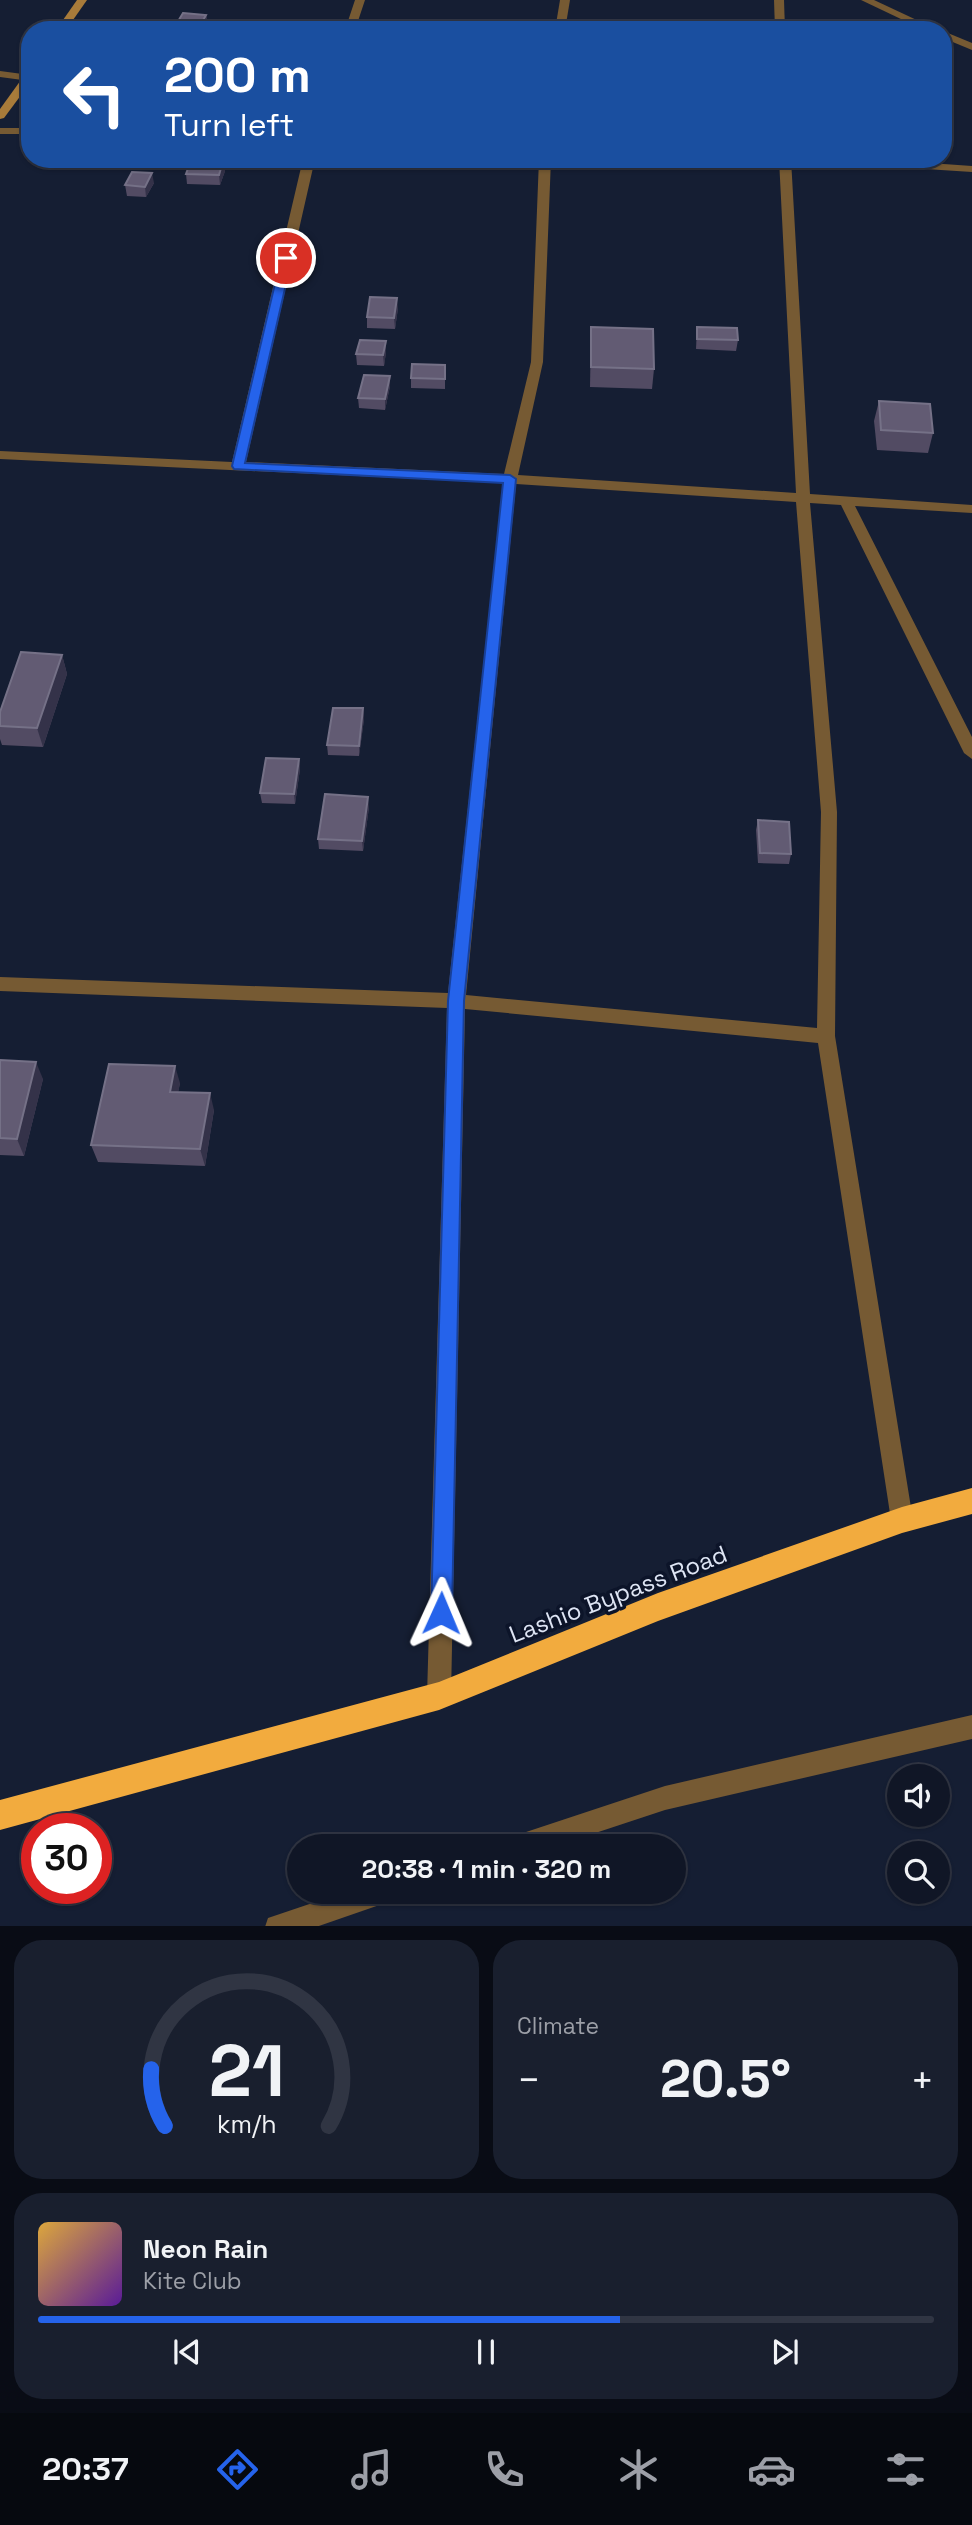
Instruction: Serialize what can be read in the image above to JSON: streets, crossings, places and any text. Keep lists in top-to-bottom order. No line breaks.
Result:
{"streets":{"highway":["Lashio Bypass Road"]},"page":{"turn":["200 m","Turn left"],"limit":"30","trip":"20:38 · 1 min · 320 m","tile":"Climate","heat":["−","20.5°","+"],"song":["Neon Rain","Kite Club"],"tabs":"20:37","gauge":["21","km/h"]}}
